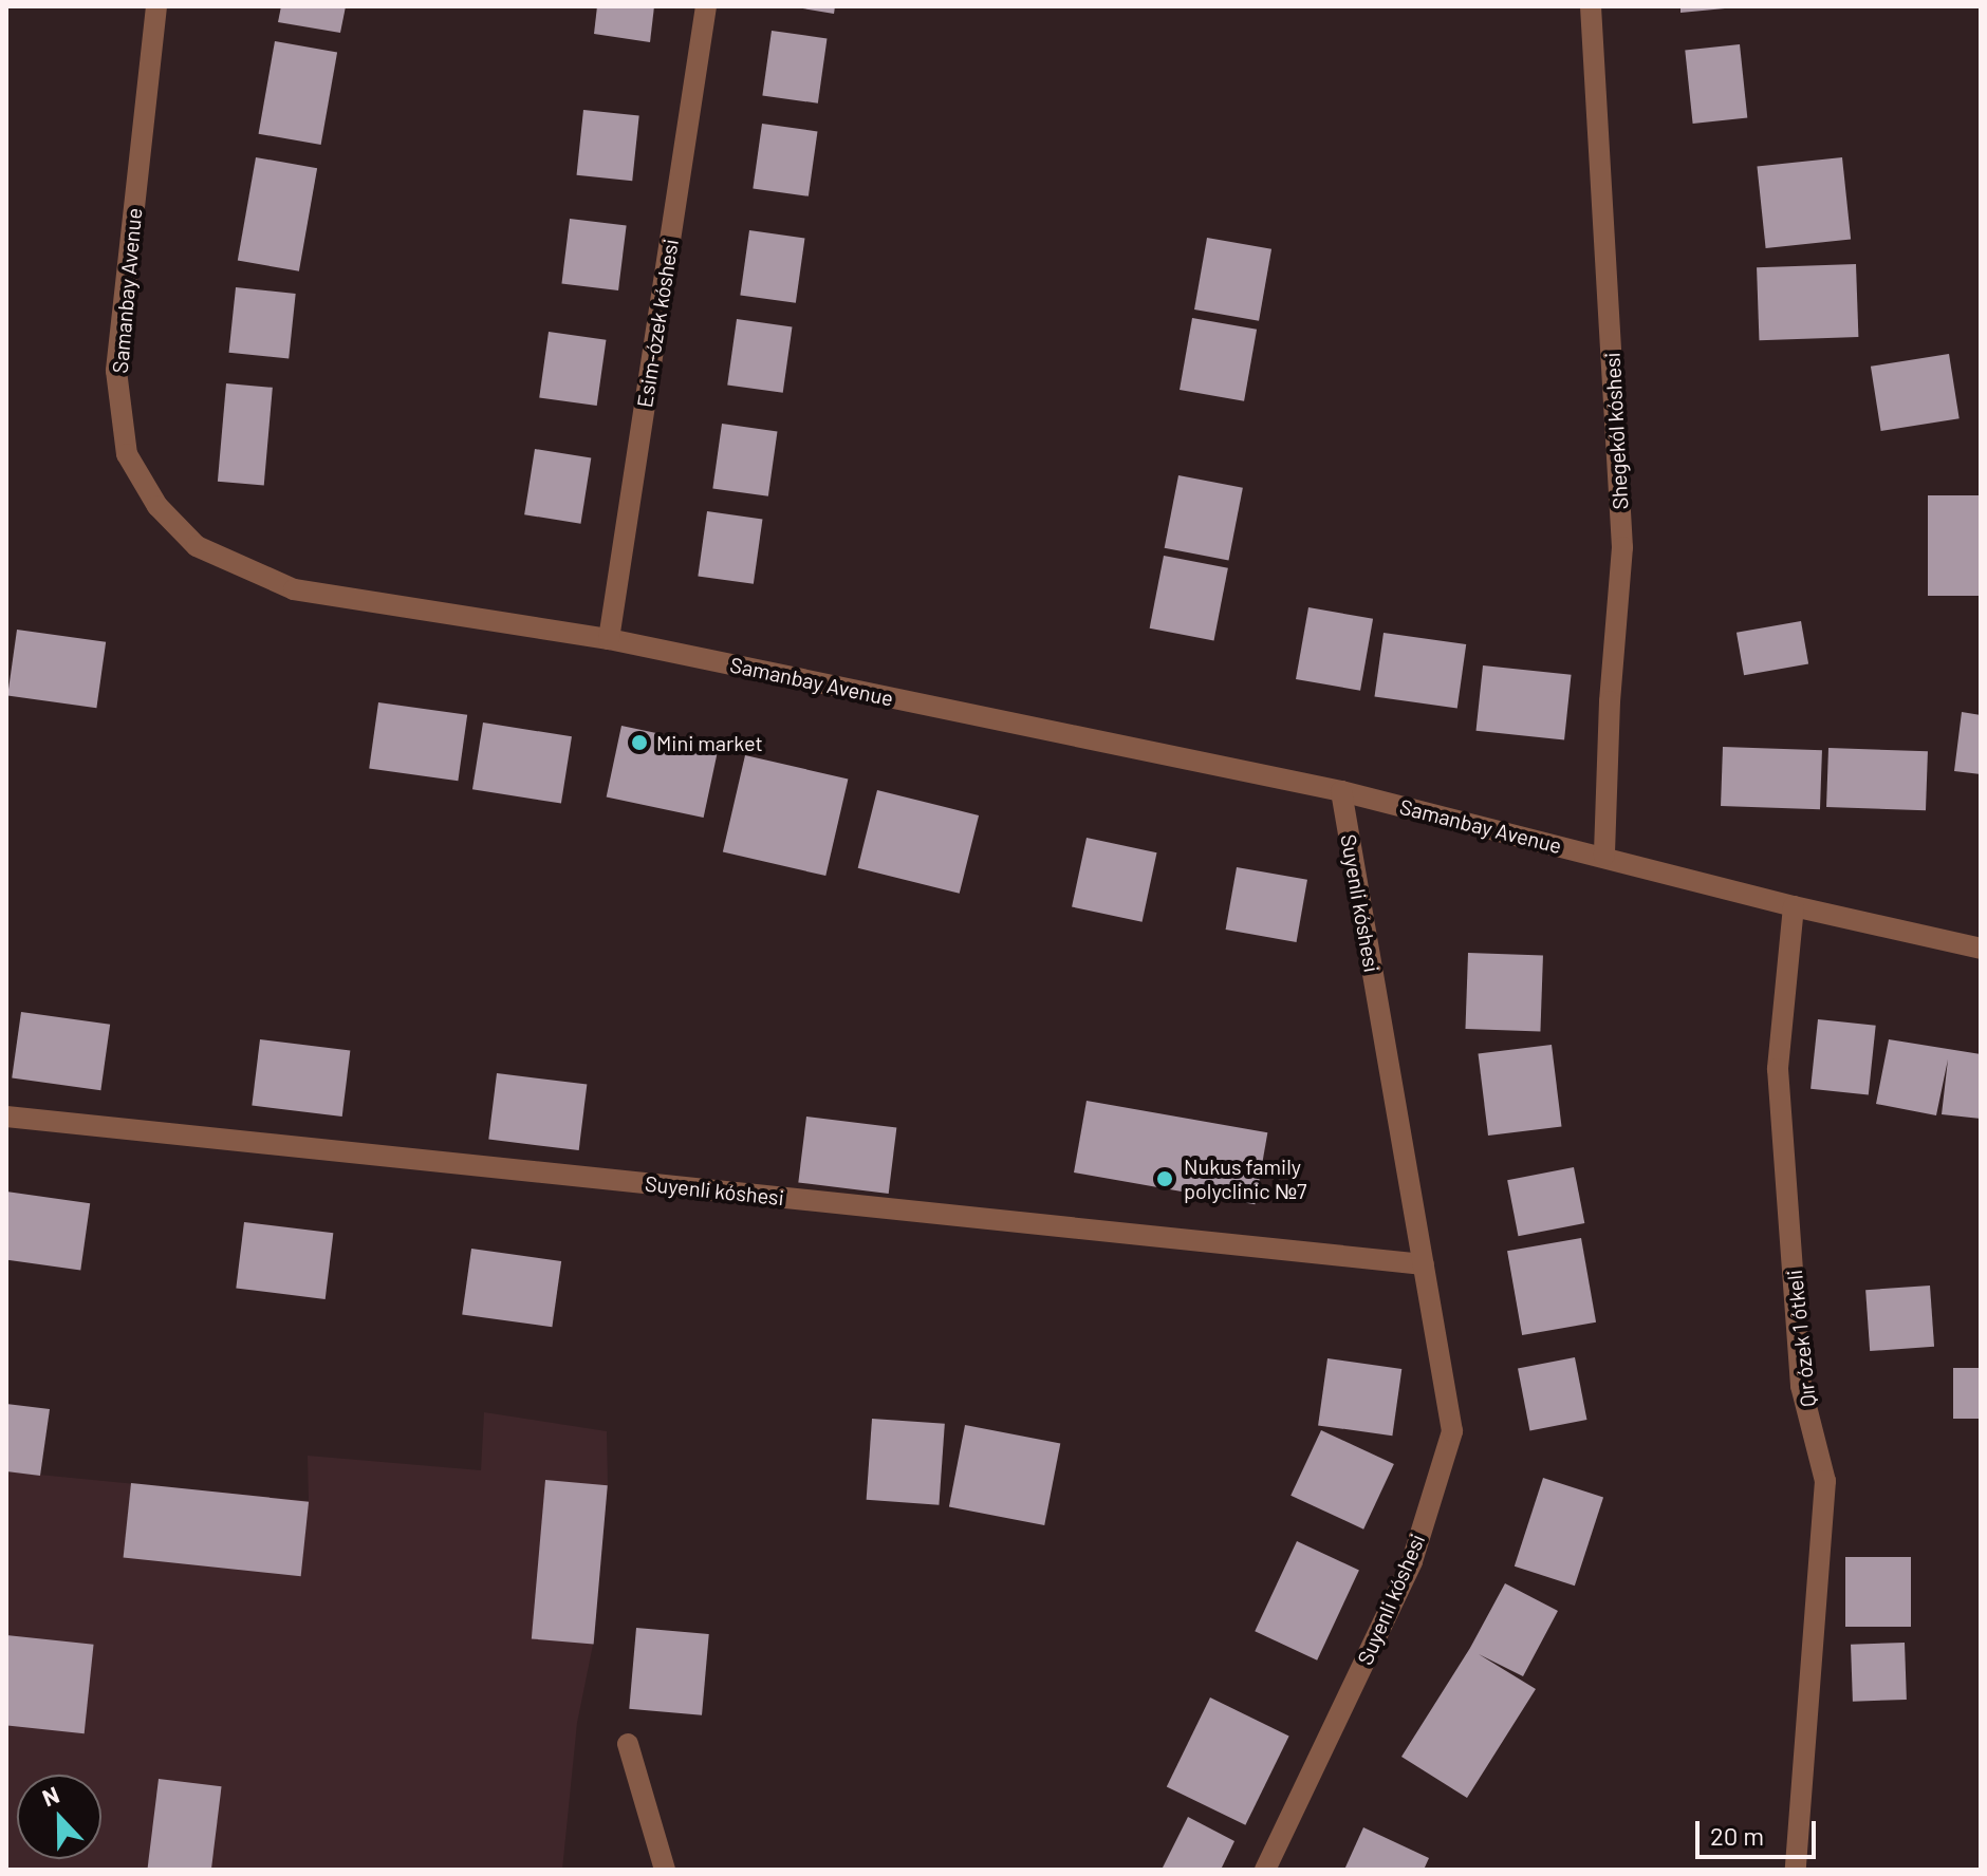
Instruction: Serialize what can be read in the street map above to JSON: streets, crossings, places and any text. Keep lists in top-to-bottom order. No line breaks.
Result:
{"streets":{"street":["Samanbay Avenue","Esim-ózek kóshesi","Shegekól kóshesi","Suyenli kóshesi","Qır ózek 1 ótkeli"]},"crossings":[["Samanbay Avenue","Esim-ózek kóshesi"],["Samanbay Avenue","Shegekól kóshesi"],["Samanbay Avenue","Suyenli kóshesi"],["Samanbay Avenue","Qır ózek 1 ótkeli"]],"places":["Mini market","Nukus family polyclinic №7"],"scale_bar":"20 m","north":"top"}
